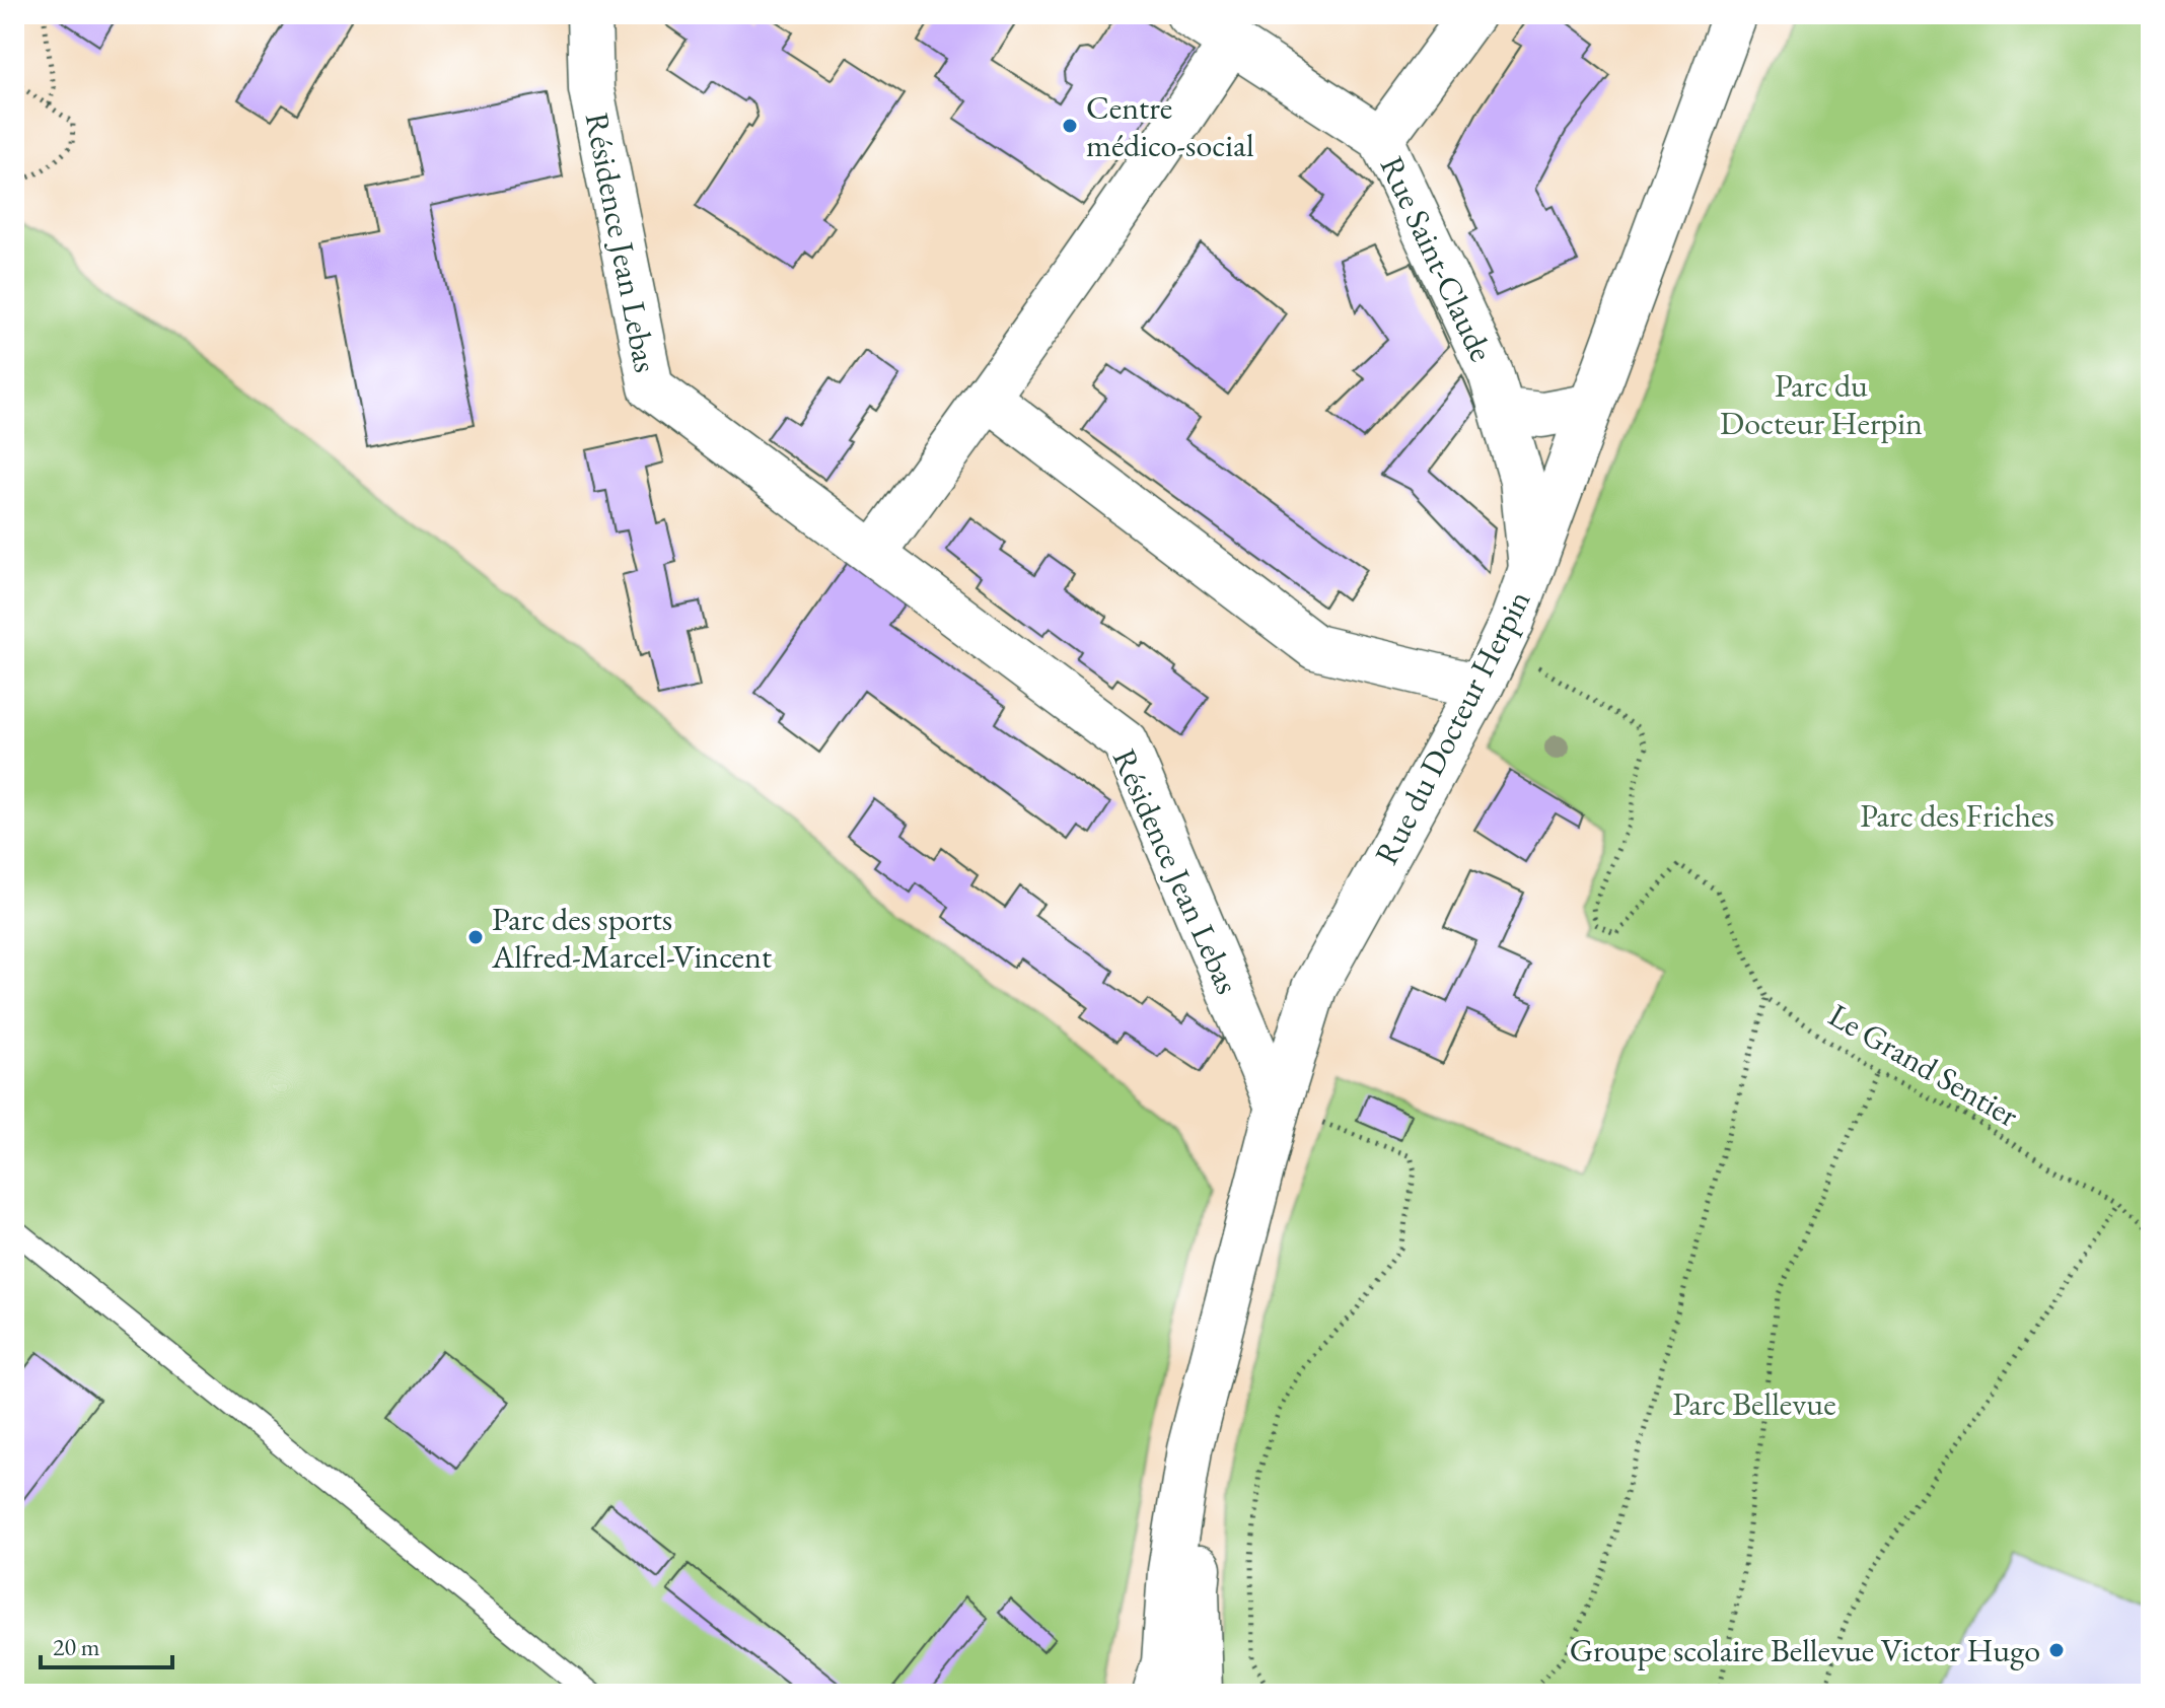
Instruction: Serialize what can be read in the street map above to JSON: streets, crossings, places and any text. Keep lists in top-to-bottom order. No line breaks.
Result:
{"streets":{"street":["Résidence Jean Lebas","Rue Saint-Claude","Rue du Docteur Herpin"],"path":["Le Grand Sentier"]},"crossings":[["Résidence Jean Lebas","Rue du Docteur Herpin"],["Rue Saint-Claude","Rue du Docteur Herpin"]],"parks":["Parc du Docteur Herpin","Parc des Friches","Parc Bellevue"],"places":["Centre médico-social","Parc des sports Alfred-Marcel-Vincent","Groupe scolaire Bellevue Victor Hugo"],"scale_bar":"20 m"}
